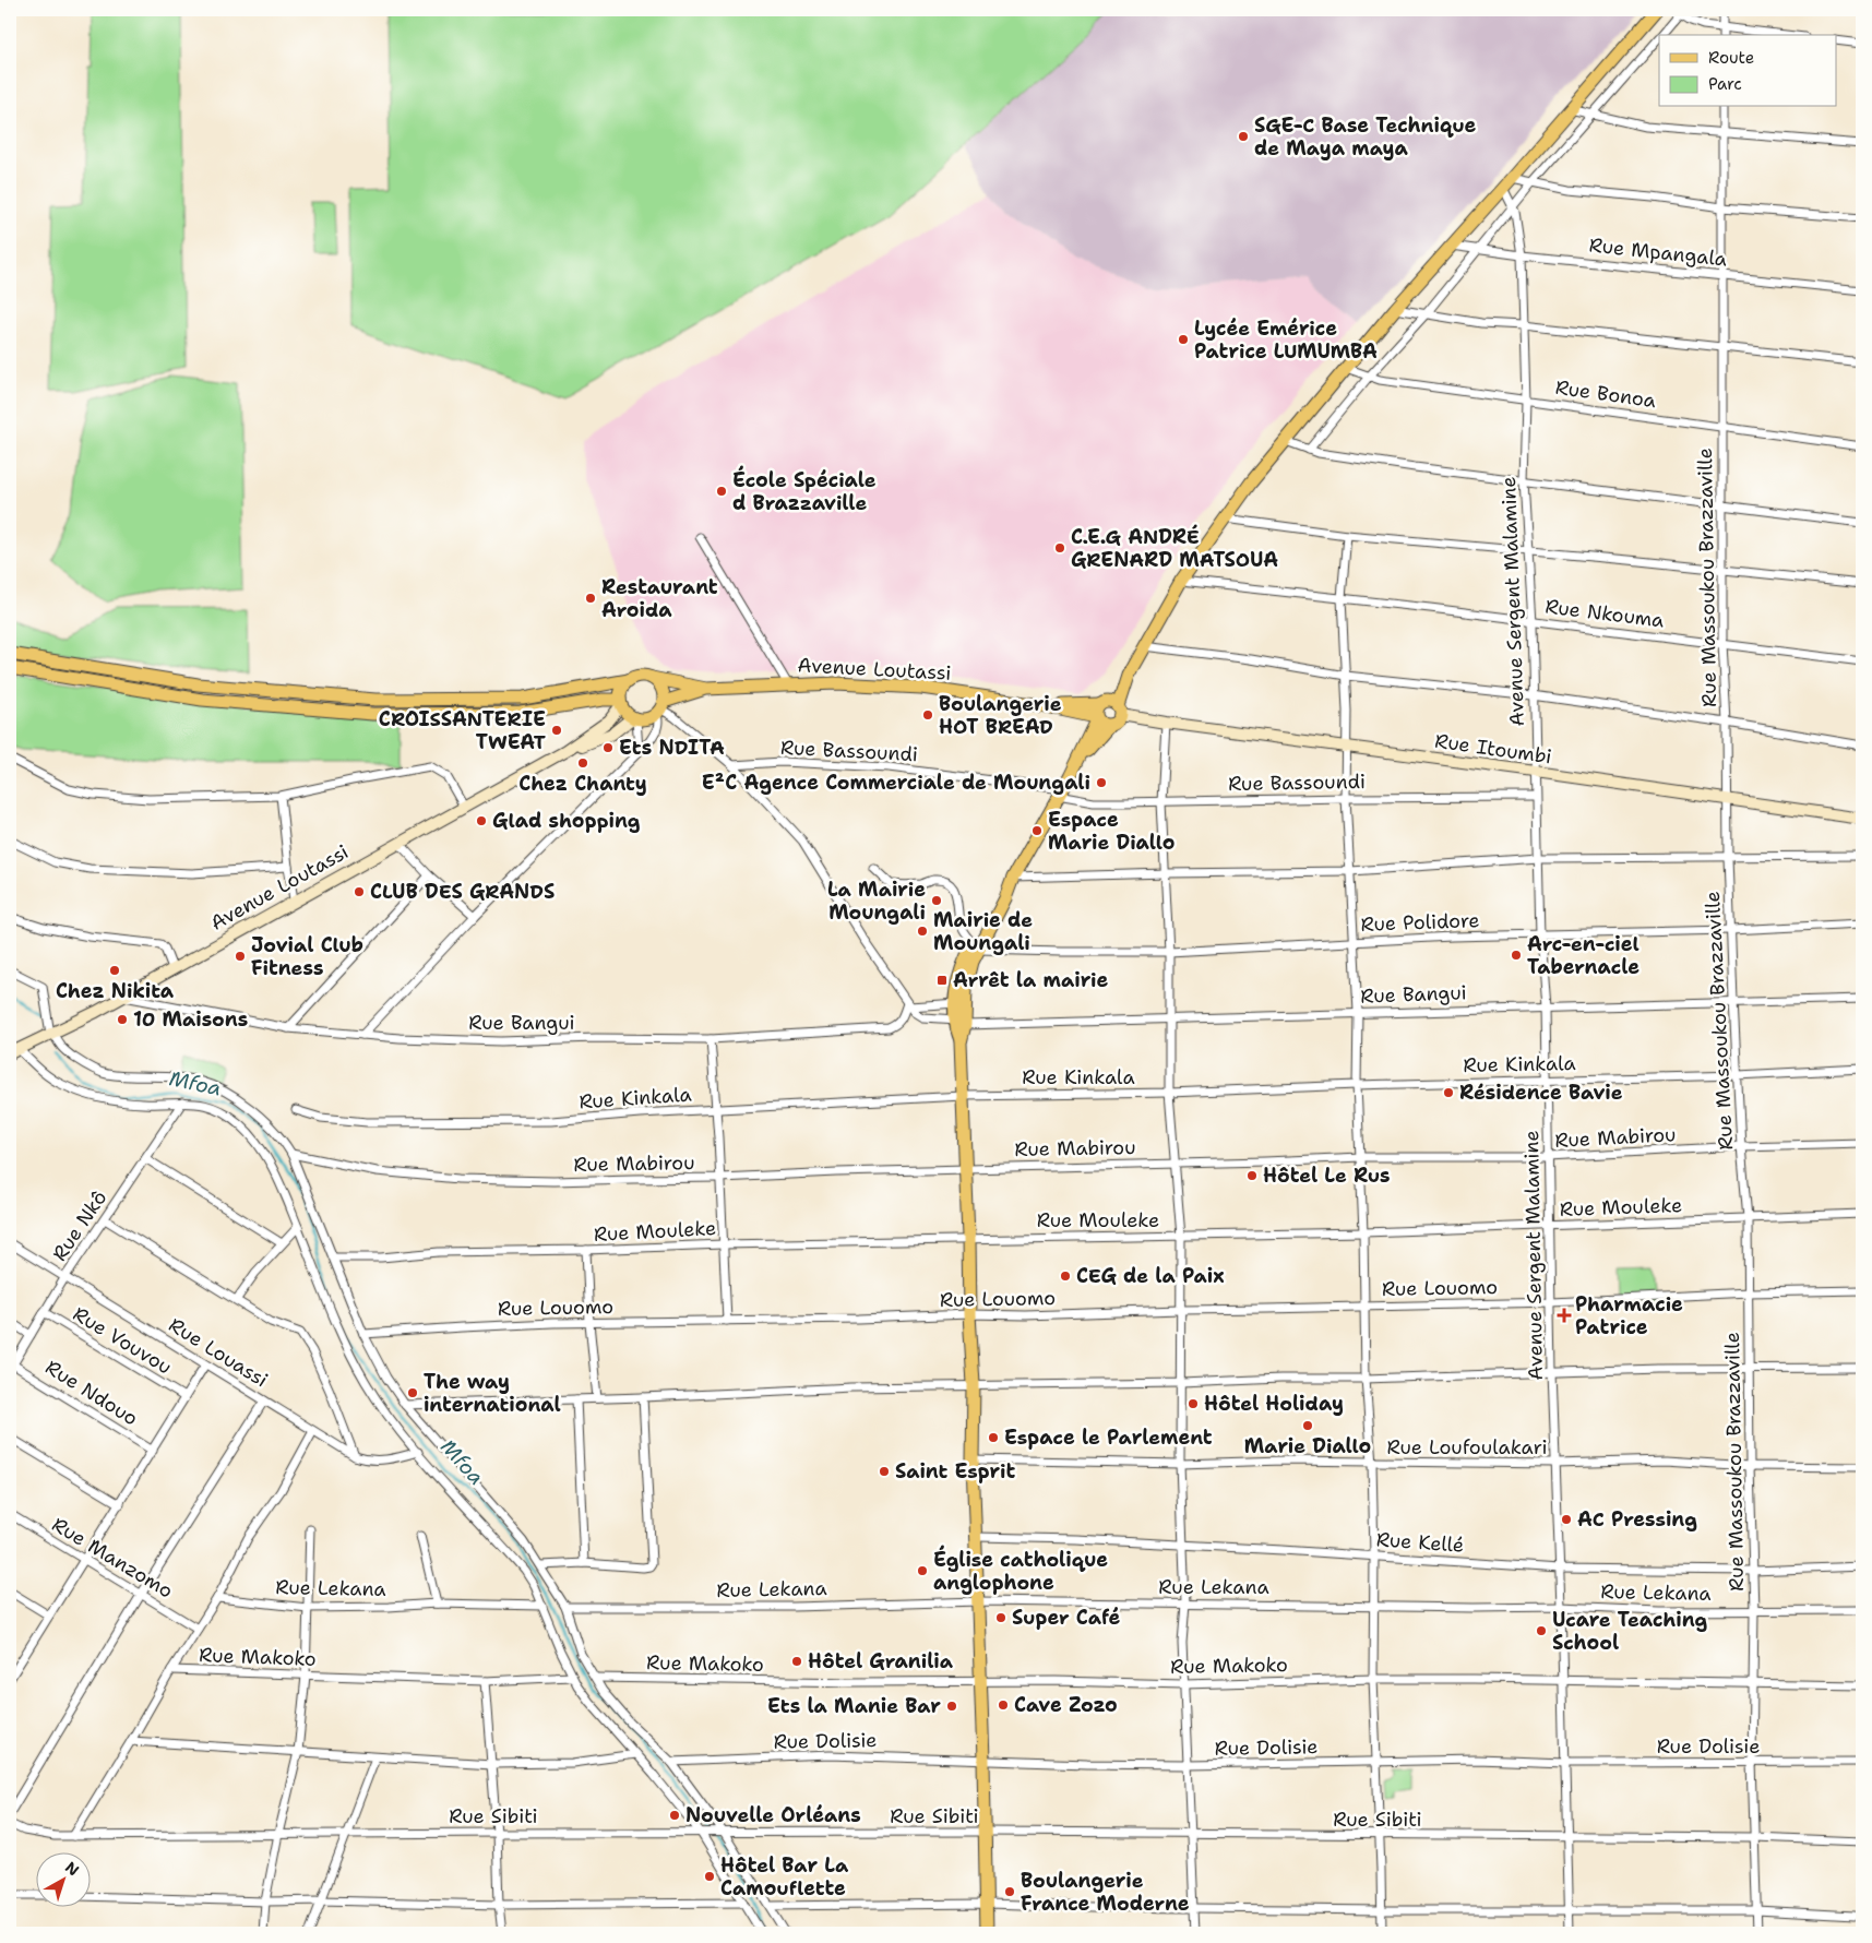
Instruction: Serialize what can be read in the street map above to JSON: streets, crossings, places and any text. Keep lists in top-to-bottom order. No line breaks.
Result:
{"streets":{"main road":["Avenue Loutassi","Rue Itoumbi"],"street":["Rue Mpangala","Rue Bonoa","Rue Massoukou Brazzaville","Avenue Sergent Malamine","Rue Nkouma","Rue Bassoundi","Rue Polidore","Rue Bangui","Rue Kinkala","Rue Mabirou","Rue Mouleke","Rue Nkô","Rue Louomo","Rue Vouvou","Rue Louassi","Rue Ndouo","Rue Loufoulakari","Rue Kellé","Rue Manzomo","Rue Lekana","Rue Makoko","Rue Dolisie","Rue Sibiti"]},"crossings":[["Rue Mpangala","Rue Massoukou Brazzaville"],["Rue Mpangala","Avenue Sergent Malamine"],["Rue Bonoa","Rue Massoukou Brazzaville"],["Rue Bonoa","Avenue Sergent Malamine"],["Rue Massoukou Brazzaville","Rue Nkouma"],["Rue Massoukou Brazzaville","Rue Itoumbi"],["Rue Massoukou Brazzaville","Rue Polidore"],["Rue Massoukou Brazzaville","Rue Bangui"],["Rue Massoukou Brazzaville","Rue Kinkala"],["Rue Massoukou Brazzaville","Rue Mabirou"],["Rue Massoukou Brazzaville","Rue Mouleke"],["Rue Massoukou Brazzaville","Rue Louomo"],["Rue Massoukou Brazzaville","Rue Loufoulakari"],["Rue Massoukou Brazzaville","Rue Kellé"],["Rue Massoukou Brazzaville","Rue Lekana"],["Rue Massoukou Brazzaville","Rue Makoko"],["Rue Massoukou Brazzaville","Rue Dolisie"],["Rue Massoukou Brazzaville","Rue Sibiti"],["Avenue Sergent Malamine","Rue Nkouma"],["Avenue Sergent Malamine","Rue Itoumbi"],["Avenue Sergent Malamine","Rue Bassoundi"],["Avenue Sergent Malamine","Rue Polidore"],["Avenue Sergent Malamine","Rue Bangui"],["Avenue Sergent Malamine","Rue Kinkala"],["Avenue Sergent Malamine","Rue Mabirou"],["Avenue Sergent Malamine","Rue Mouleke"],["Avenue Sergent Malamine","Rue Louomo"],["Avenue Sergent Malamine","Rue Loufoulakari"],["Avenue Sergent Malamine","Rue Kellé"],["Avenue Sergent Malamine","Rue Lekana"],["Avenue Sergent Malamine","Rue Makoko"],["Avenue Sergent Malamine","Rue Dolisie"],["Avenue Sergent Malamine","Rue Sibiti"],["Avenue Loutassi","Rue Bangui"],["Rue Nkô","Rue Vouvou"],["Rue Nkô","Rue Louassi"],["Rue Nkô","Rue Ndouo"]],"water":["Mfoa"],"places":{"other":["SGE-C Base Technique de Maya maya","Lycée Emérice Patrice LUMUMBA","École Spéciale d Brazzaville","C.E.G ANDRÉ GRENARD MATSOUA","Restaurant Aroida","Boulangerie HOT BREAD","CROISSANTERIE TWEAT","Ets NDITA","Chez Chanty","E²C Agence Commerciale de Moungali","Glad shopping","Espace Marie Diallo","CLUB DES GRANDS","La Mairie Moungali","Mairie de Moungali","Arc-en-ciel Tabernacle","Jovial Club Fitness","Chez Nikita","10 Maisons","Résidence Bavie","Hôtel Le Rus","CEG de la Paix","The way international","Hôtel Holiday","Marie Diallo","Espace le Parlement","Saint Esprit","AC Pressing","Église catholique anglophone","Super Café","Ucare Teaching School","Hôtel Granilia","Cave Zozo","Ets la Manie Bar","Nouvelle Orléans","Hôtel Bar La Camouflette","Boulangerie France Moderne"],"transit":["Arrêt la mairie"],"health":["Pharmacie Patrice"]},"legend":["Route","Parc"],"north":"top right"}
